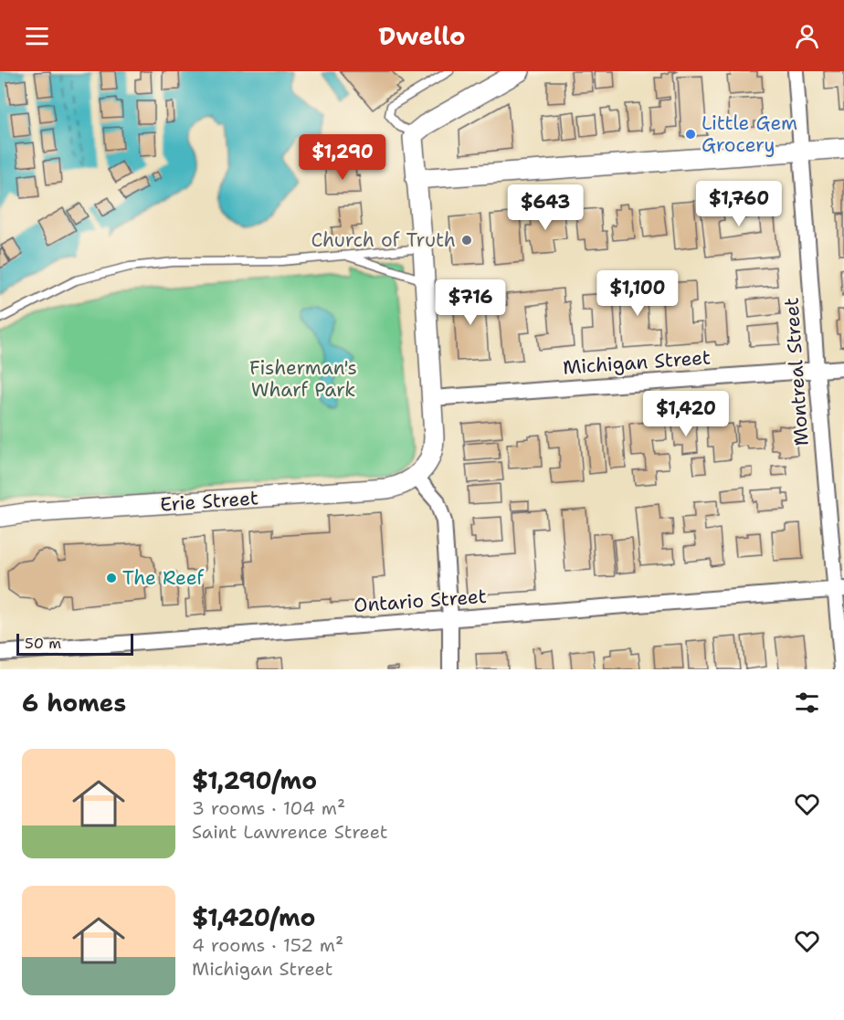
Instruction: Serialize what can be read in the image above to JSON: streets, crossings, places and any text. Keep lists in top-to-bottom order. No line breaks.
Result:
{"streets":{"street":["Michigan Street","Montreal Street","Erie Street","Ontario Street"]},"crossings":[["Michigan Street","Montreal Street"],["Montreal Street","Ontario Street"]],"parks":["Fisherman's Wharf Park"],"places":["Little Gem Grocery","Church of Truth","The Reef"],"scale_bar":"50 m","page":{"header":"Dwello","price":["$1,290","$1,760","$643","$1,100","$716","$1,420"],"scale":"50 m","heading":"6 homes","list":[{"name":"$1,290/mo","note":"3 rooms · 104 m² · Saint Lawrence Street"},{"name":"$1,420/mo","note":"4 rooms · 152 m² · Michigan Street"}]}}
